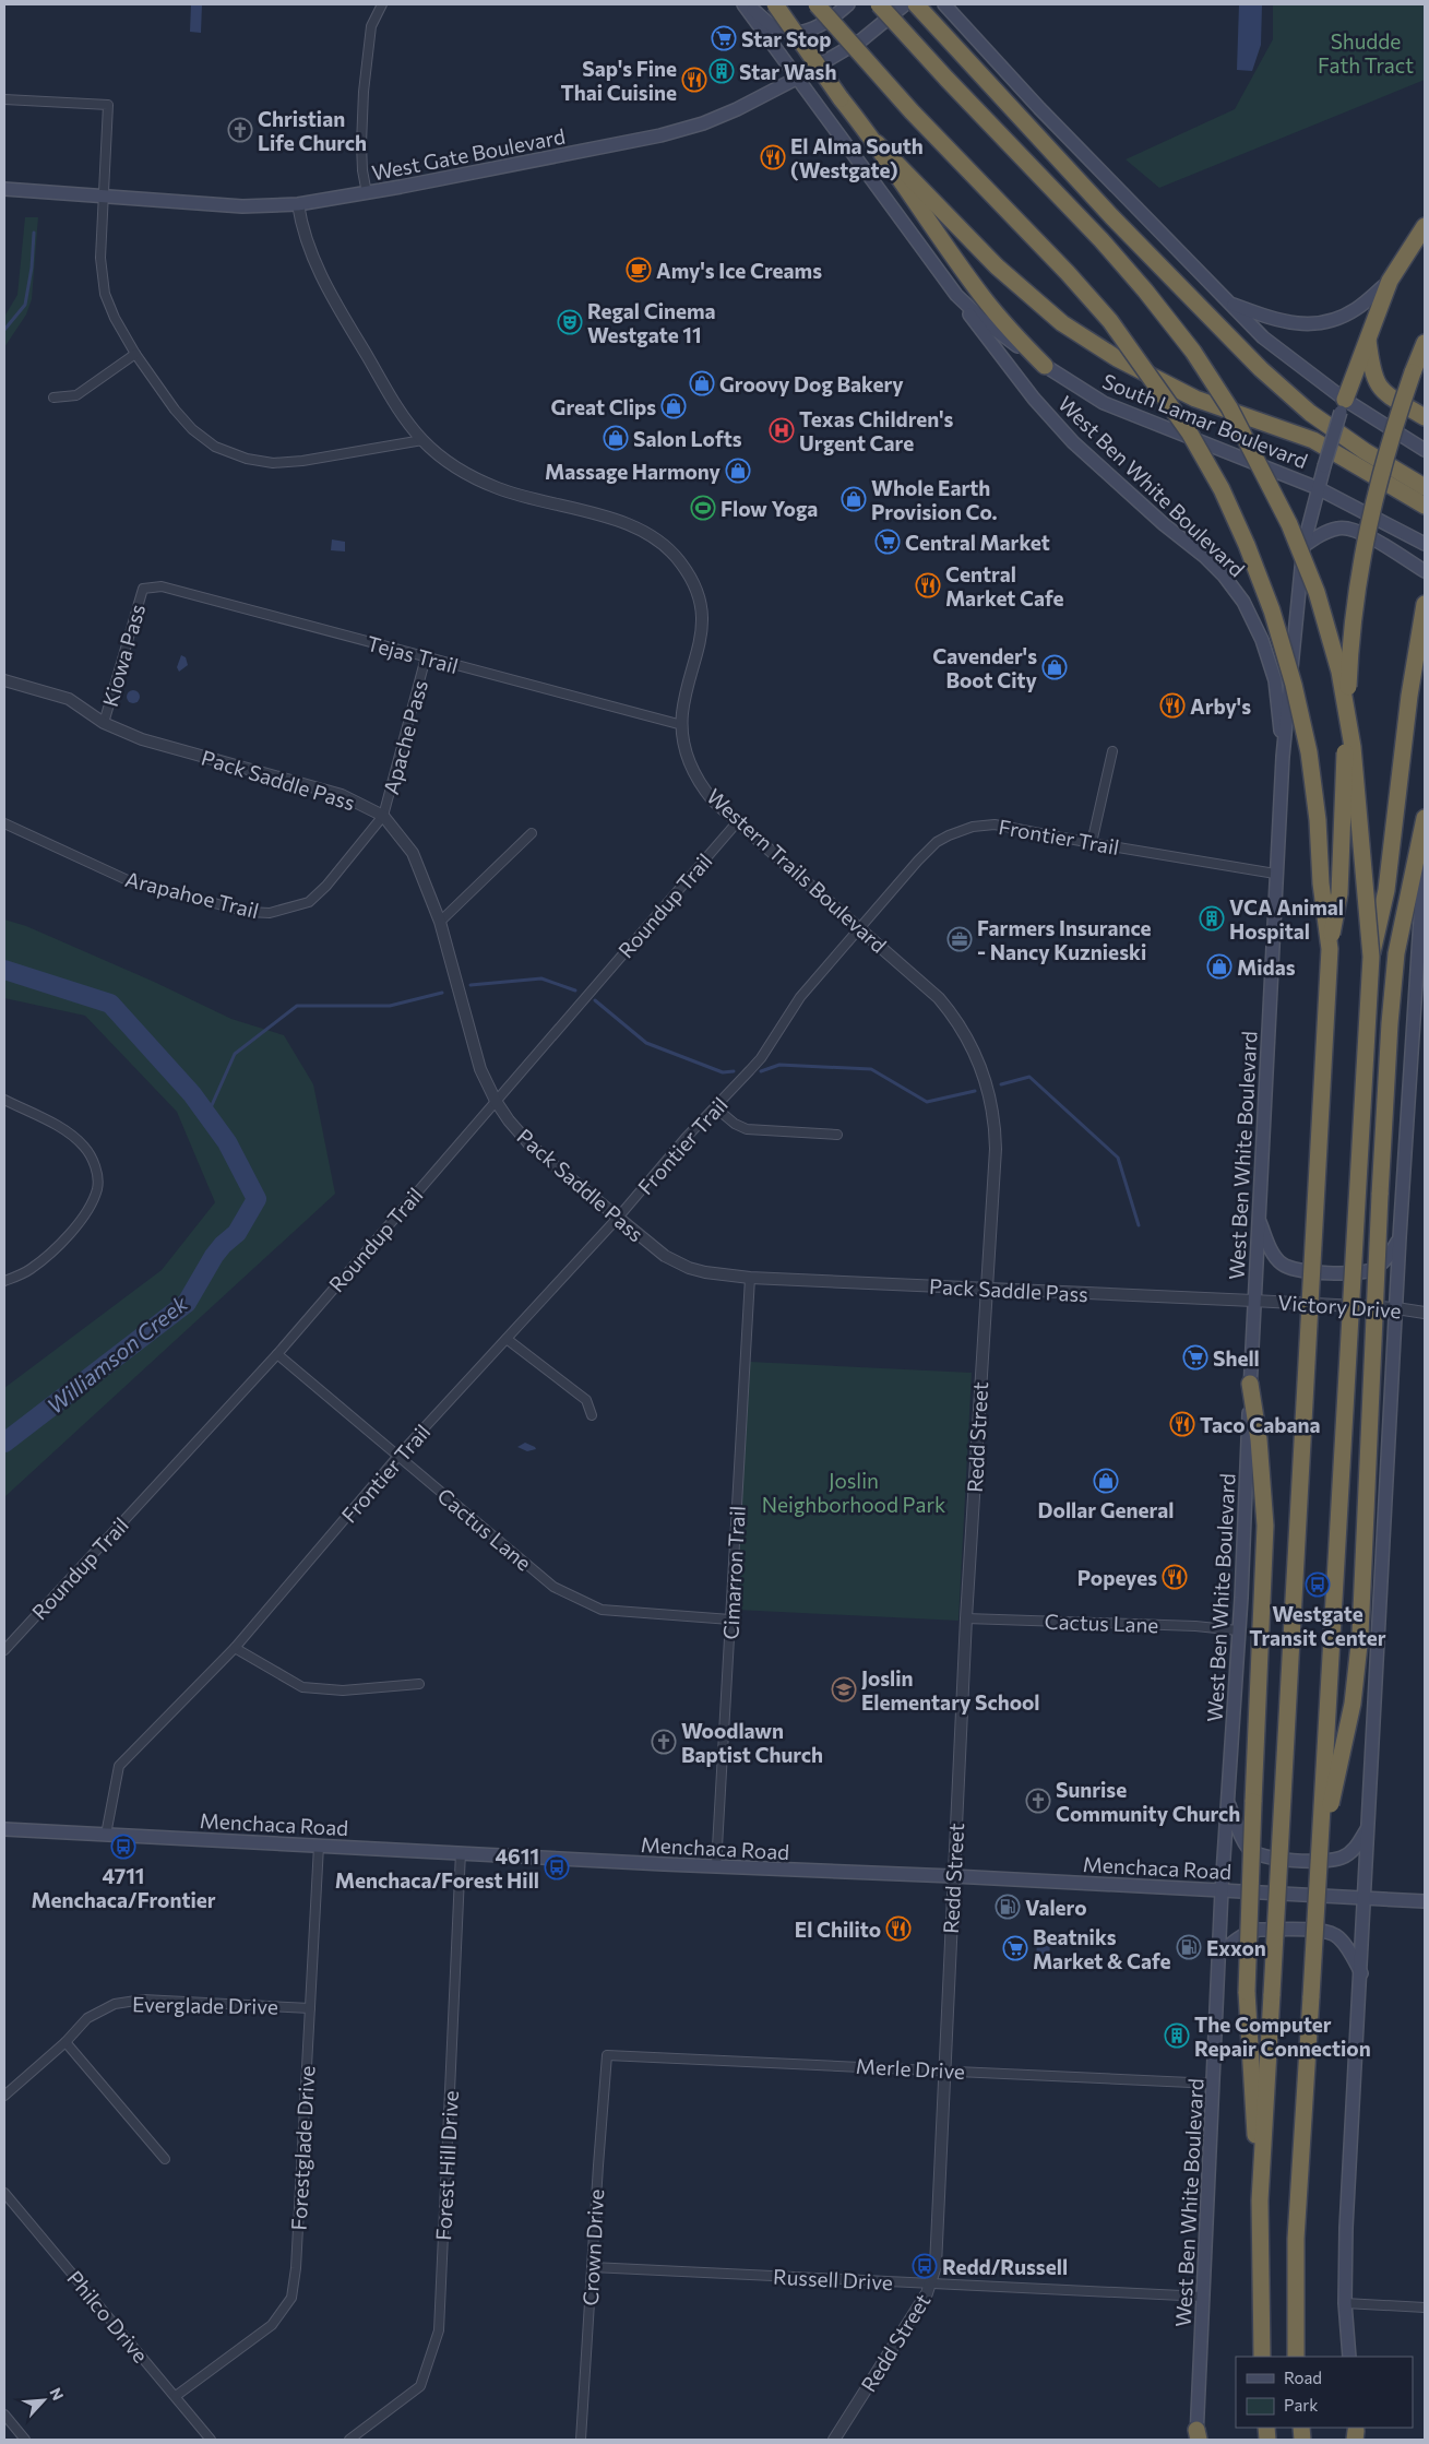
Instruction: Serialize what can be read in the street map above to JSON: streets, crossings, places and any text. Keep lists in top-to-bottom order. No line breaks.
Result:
{"streets":{"main road":["West Gate Boulevard","South Lamar Boulevard","West Ben White Boulevard","Menchaca Road"],"street":["Tejas Trail","Kiowa Pass","Apache Pass","Pack Saddle Pass","Frontier Trail","Western Trails Boulevard","Arapahoe Trail","Roundup Trail","Victory Drive","Redd Street","Cactus Lane","Cimarron Trail","Everglade Drive","Merle Drive","Forestglade Drive","Forest Hill Drive","Crown Drive","Russell Drive","Philco Drive"]},"crossings":[["West Gate Boulevard","South Lamar Boulevard"],["West Gate Boulevard","Western Trails Boulevard"],["South Lamar Boulevard","West Ben White Boulevard"],["West Ben White Boulevard","Pack Saddle Pass"],["West Ben White Boulevard","Frontier Trail"],["West Ben White Boulevard","Victory Drive"],["West Ben White Boulevard","Cactus Lane"],["West Ben White Boulevard","Menchaca Road"],["West Ben White Boulevard","Merle Drive"],["West Ben White Boulevard","Russell Drive"],["Tejas Trail","Kiowa Pass"],["Tejas Trail","Apache Pass"],["Tejas Trail","Western Trails Boulevard"],["Kiowa Pass","Pack Saddle Pass"],["Apache Pass","Pack Saddle Pass"],["Apache Pass","Arapahoe Trail"],["Pack Saddle Pass","Frontier Trail"],["Pack Saddle Pass","Western Trails Boulevard"],["Pack Saddle Pass","Arapahoe Trail"],["Pack Saddle Pass","Roundup Trail"],["Pack Saddle Pass","Victory Drive"],["Pack Saddle Pass","Redd Street"],["Pack Saddle Pass","Cimarron Trail"],["Frontier Trail","Western Trails Boulevard"],["Frontier Trail","Cactus Lane"],["Frontier Trail","Menchaca Road"],["Western Trails Boulevard","Roundup Trail"],["Western Trails Boulevard","Redd Street"],["Roundup Trail","Cactus Lane"],["Redd Street","Cactus Lane"],["Redd Street","Menchaca Road"],["Redd Street","Merle Drive"],["Redd Street","Russell Drive"],["Cactus Lane","Cimarron Trail"],["Cimarron Trail","Menchaca Road"],["Menchaca Road","Forestglade Drive"],["Menchaca Road","Forest Hill Drive"],["Everglade Drive","Forestglade Drive"],["Merle Drive","Crown Drive"],["Forestglade Drive","Philco Drive"],["Crown Drive","Russell Drive"]],"water":["Williamson Creek"],"parks":["Shudde Fath Tract","Joslin Neighborhood Park"],"places":{"supermarket":["Star Stop","Central Market","Shell","Beatniks Market & Cafe"],"building":["Star Wash","VCA Animal Hospital","The Computer Repair Connection"],"restaurant":["Sap's Fine Thai Cuisine","El Alma South (Westgate)","Central Market Cafe","Arby's","Taco Cabana","Popeyes","El Chilito"],"church":["Christian Life Church","Woodlawn Baptist Church","Sunrise Community Church"],"cafe":["Amy's Ice Creams"],"theatre":["Regal Cinema Westgate 11"],"shop":["Groovy Dog Bakery","Great Clips","Salon Lofts","Massage Harmony","Whole Earth Provision Co.","Cavender's Boot City","Midas","Dollar General"],"hospital":["Texas Children's Urgent Care"],"sports":["Flow Yoga"],"office":["Farmers Insurance - Nancy Kuznieski"],"bus stop":["Westgate Transit Center","4711 Menchaca/Frontier","4611 Menchaca/Forest Hill","Redd/Russell"],"school or university":["Joslin Elementary School"],"fuel station":["Valero","Exxon"]},"legend":["Road","Park"],"north":"top right"}
